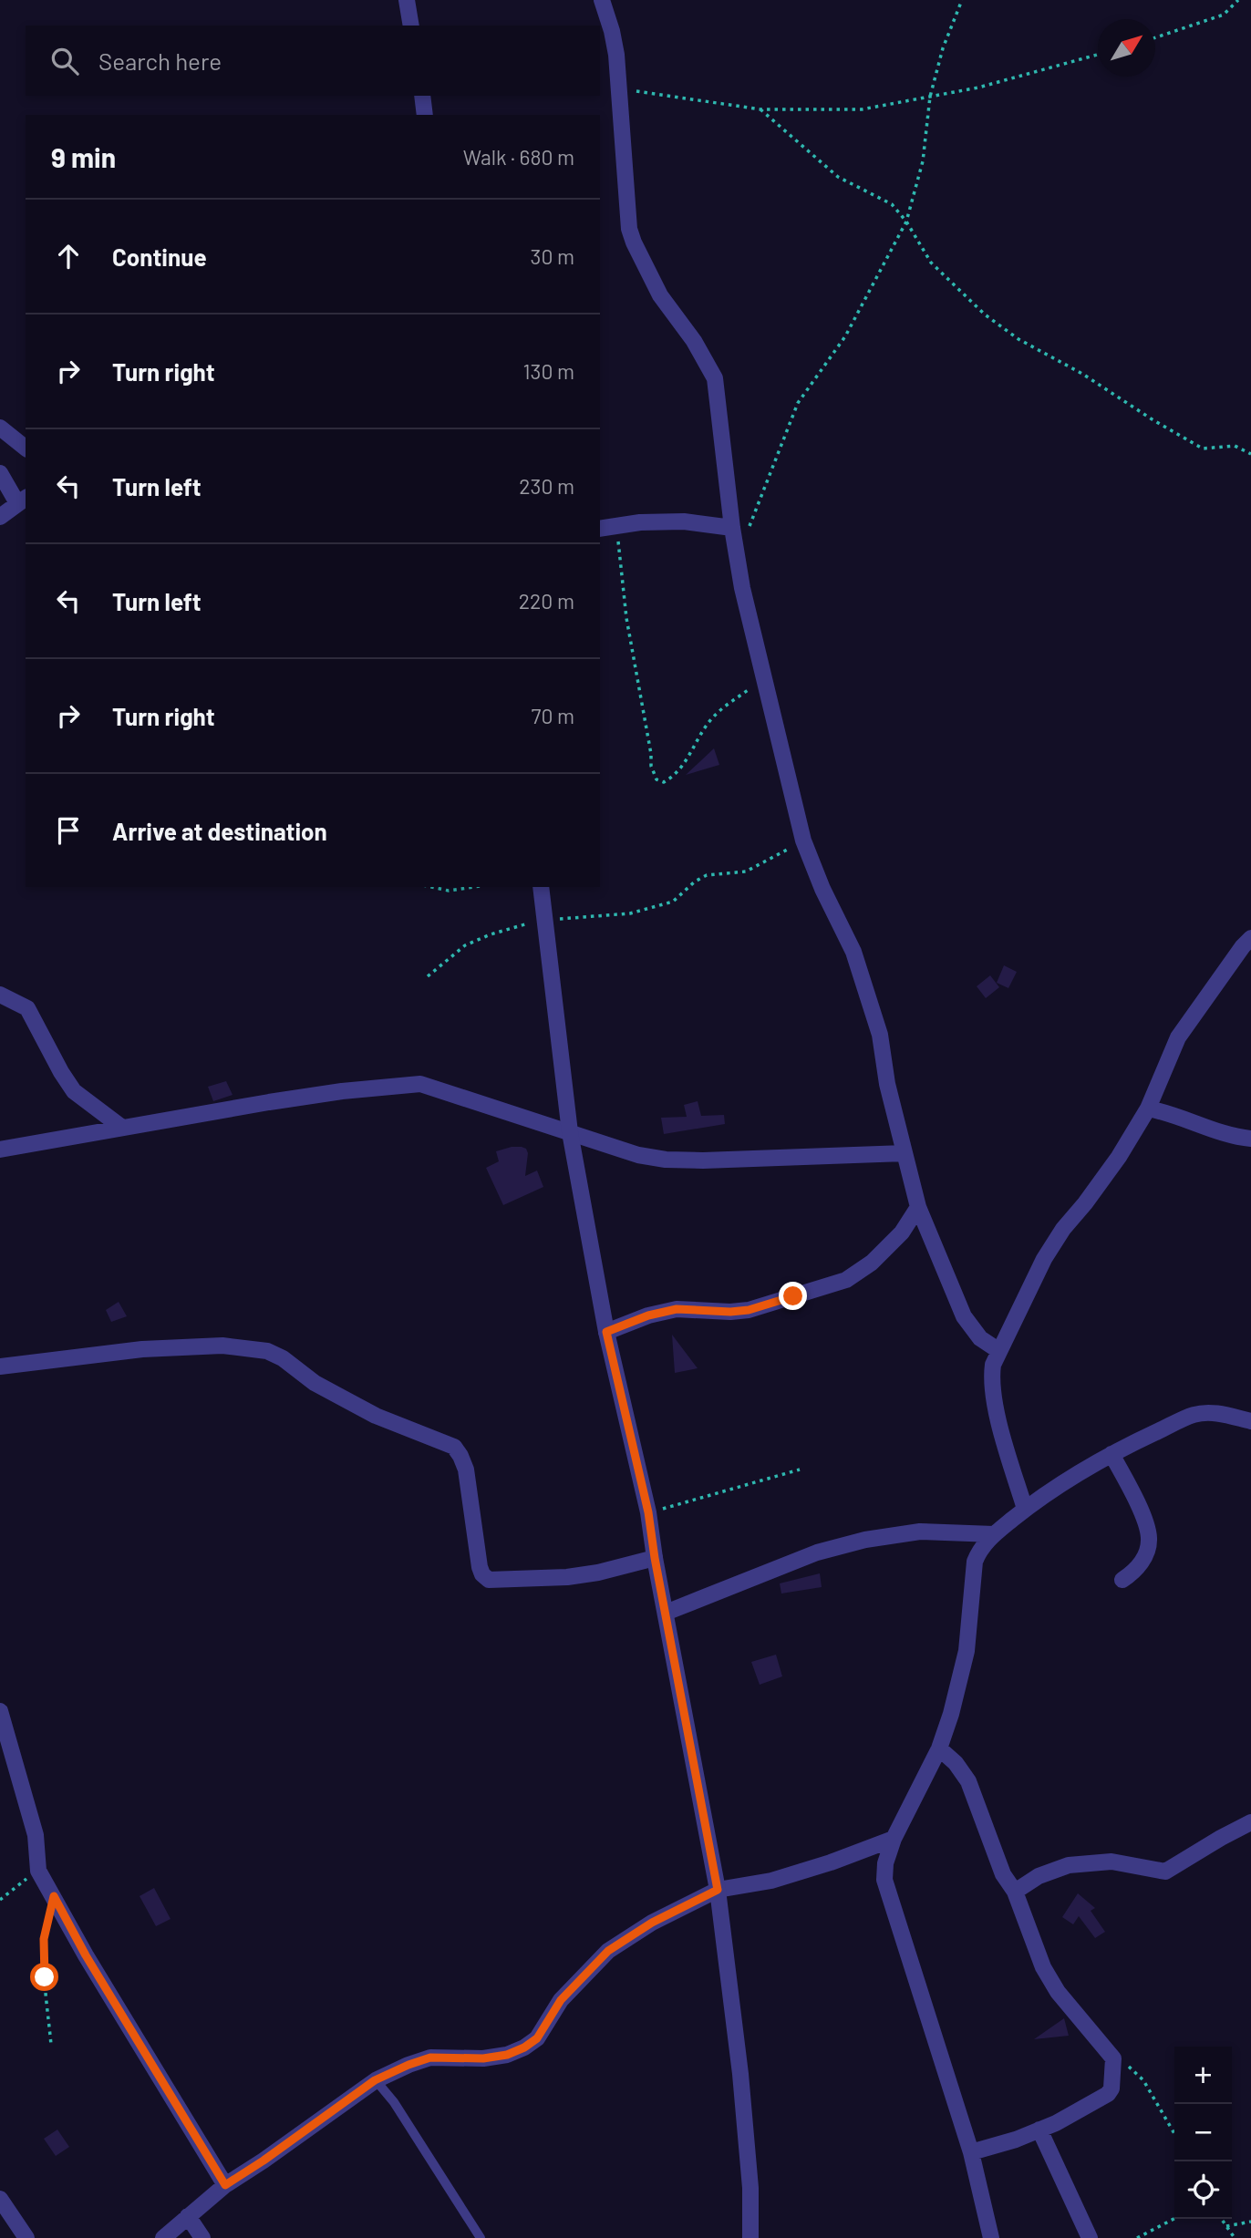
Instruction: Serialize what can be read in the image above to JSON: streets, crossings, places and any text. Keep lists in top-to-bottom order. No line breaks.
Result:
{"north":"top right","page":{"search":"Search here","heading":["9 min","Walk · 680 m"],"list":[["Continue","30 m"],["Turn right","130 m"],["Turn left","230 m"],["Turn left","220 m"],["Turn right","70 m"],"Arrive at destination"],"map_buttons":["+","−"]}}
